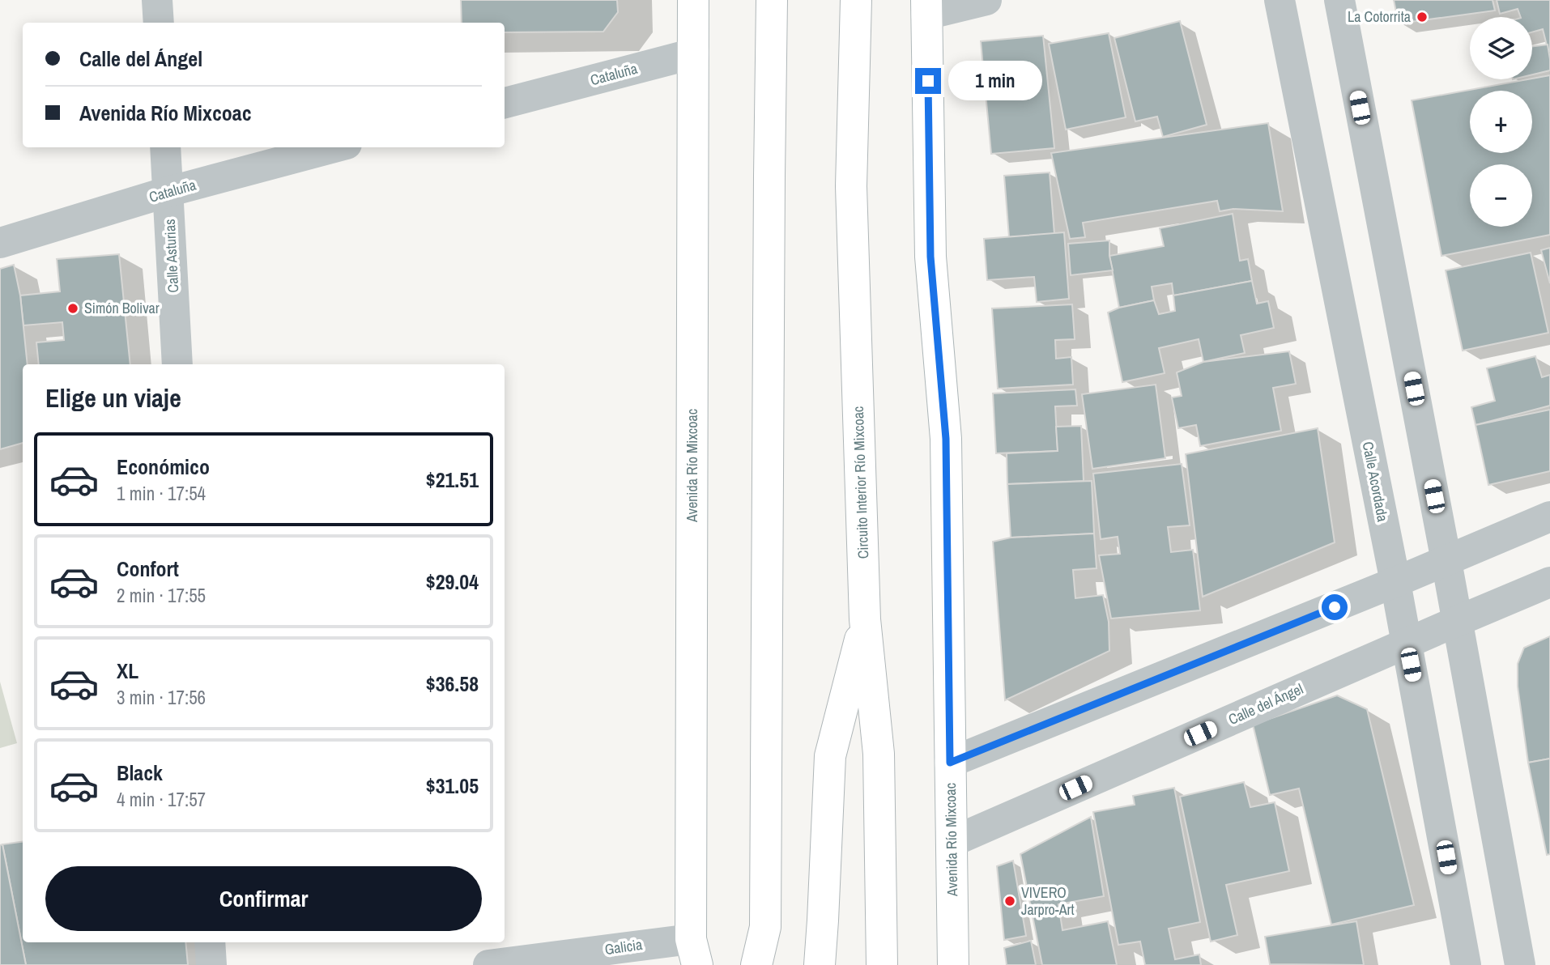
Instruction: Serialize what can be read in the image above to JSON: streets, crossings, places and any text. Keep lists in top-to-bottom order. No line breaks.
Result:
{"streets":{"main road":["Avenida Río Mixcoac","Circuito Interior Río Mixcoac"],"street":["Cataluña","Calle Asturias","Calle Acordada","Calle del Ángel","Galicia"]},"crossings":[["Cataluña","Calle Asturias"],["Cataluña","Avenida Río Mixcoac"],["Avenida Río Mixcoac","Calle del Ángel"],["Avenida Río Mixcoac","Galicia"],["Calle Acordada","Calle del Ángel"]],"places":["La Cotorrita","Simón Bolivar","VIVERO Jarpro-Art"],"page":{"map_buttons":["+","−"],"banner":["Calle del Ángel","Avenida Río Mixcoac"],"bubble":"1 min","heading":"Elige un viaje","list":[{"name":"Económico","note":"1 min · 17:54","value":"$21.51"},{"name":"Confort","note":"2 min · 17:55","value":"$29.04"},{"name":"XL","note":"3 min · 17:56","value":"$36.58"},{"name":"Black","note":"4 min · 17:57","value":"$31.05"}],"buttons":"Confirmar"}}
